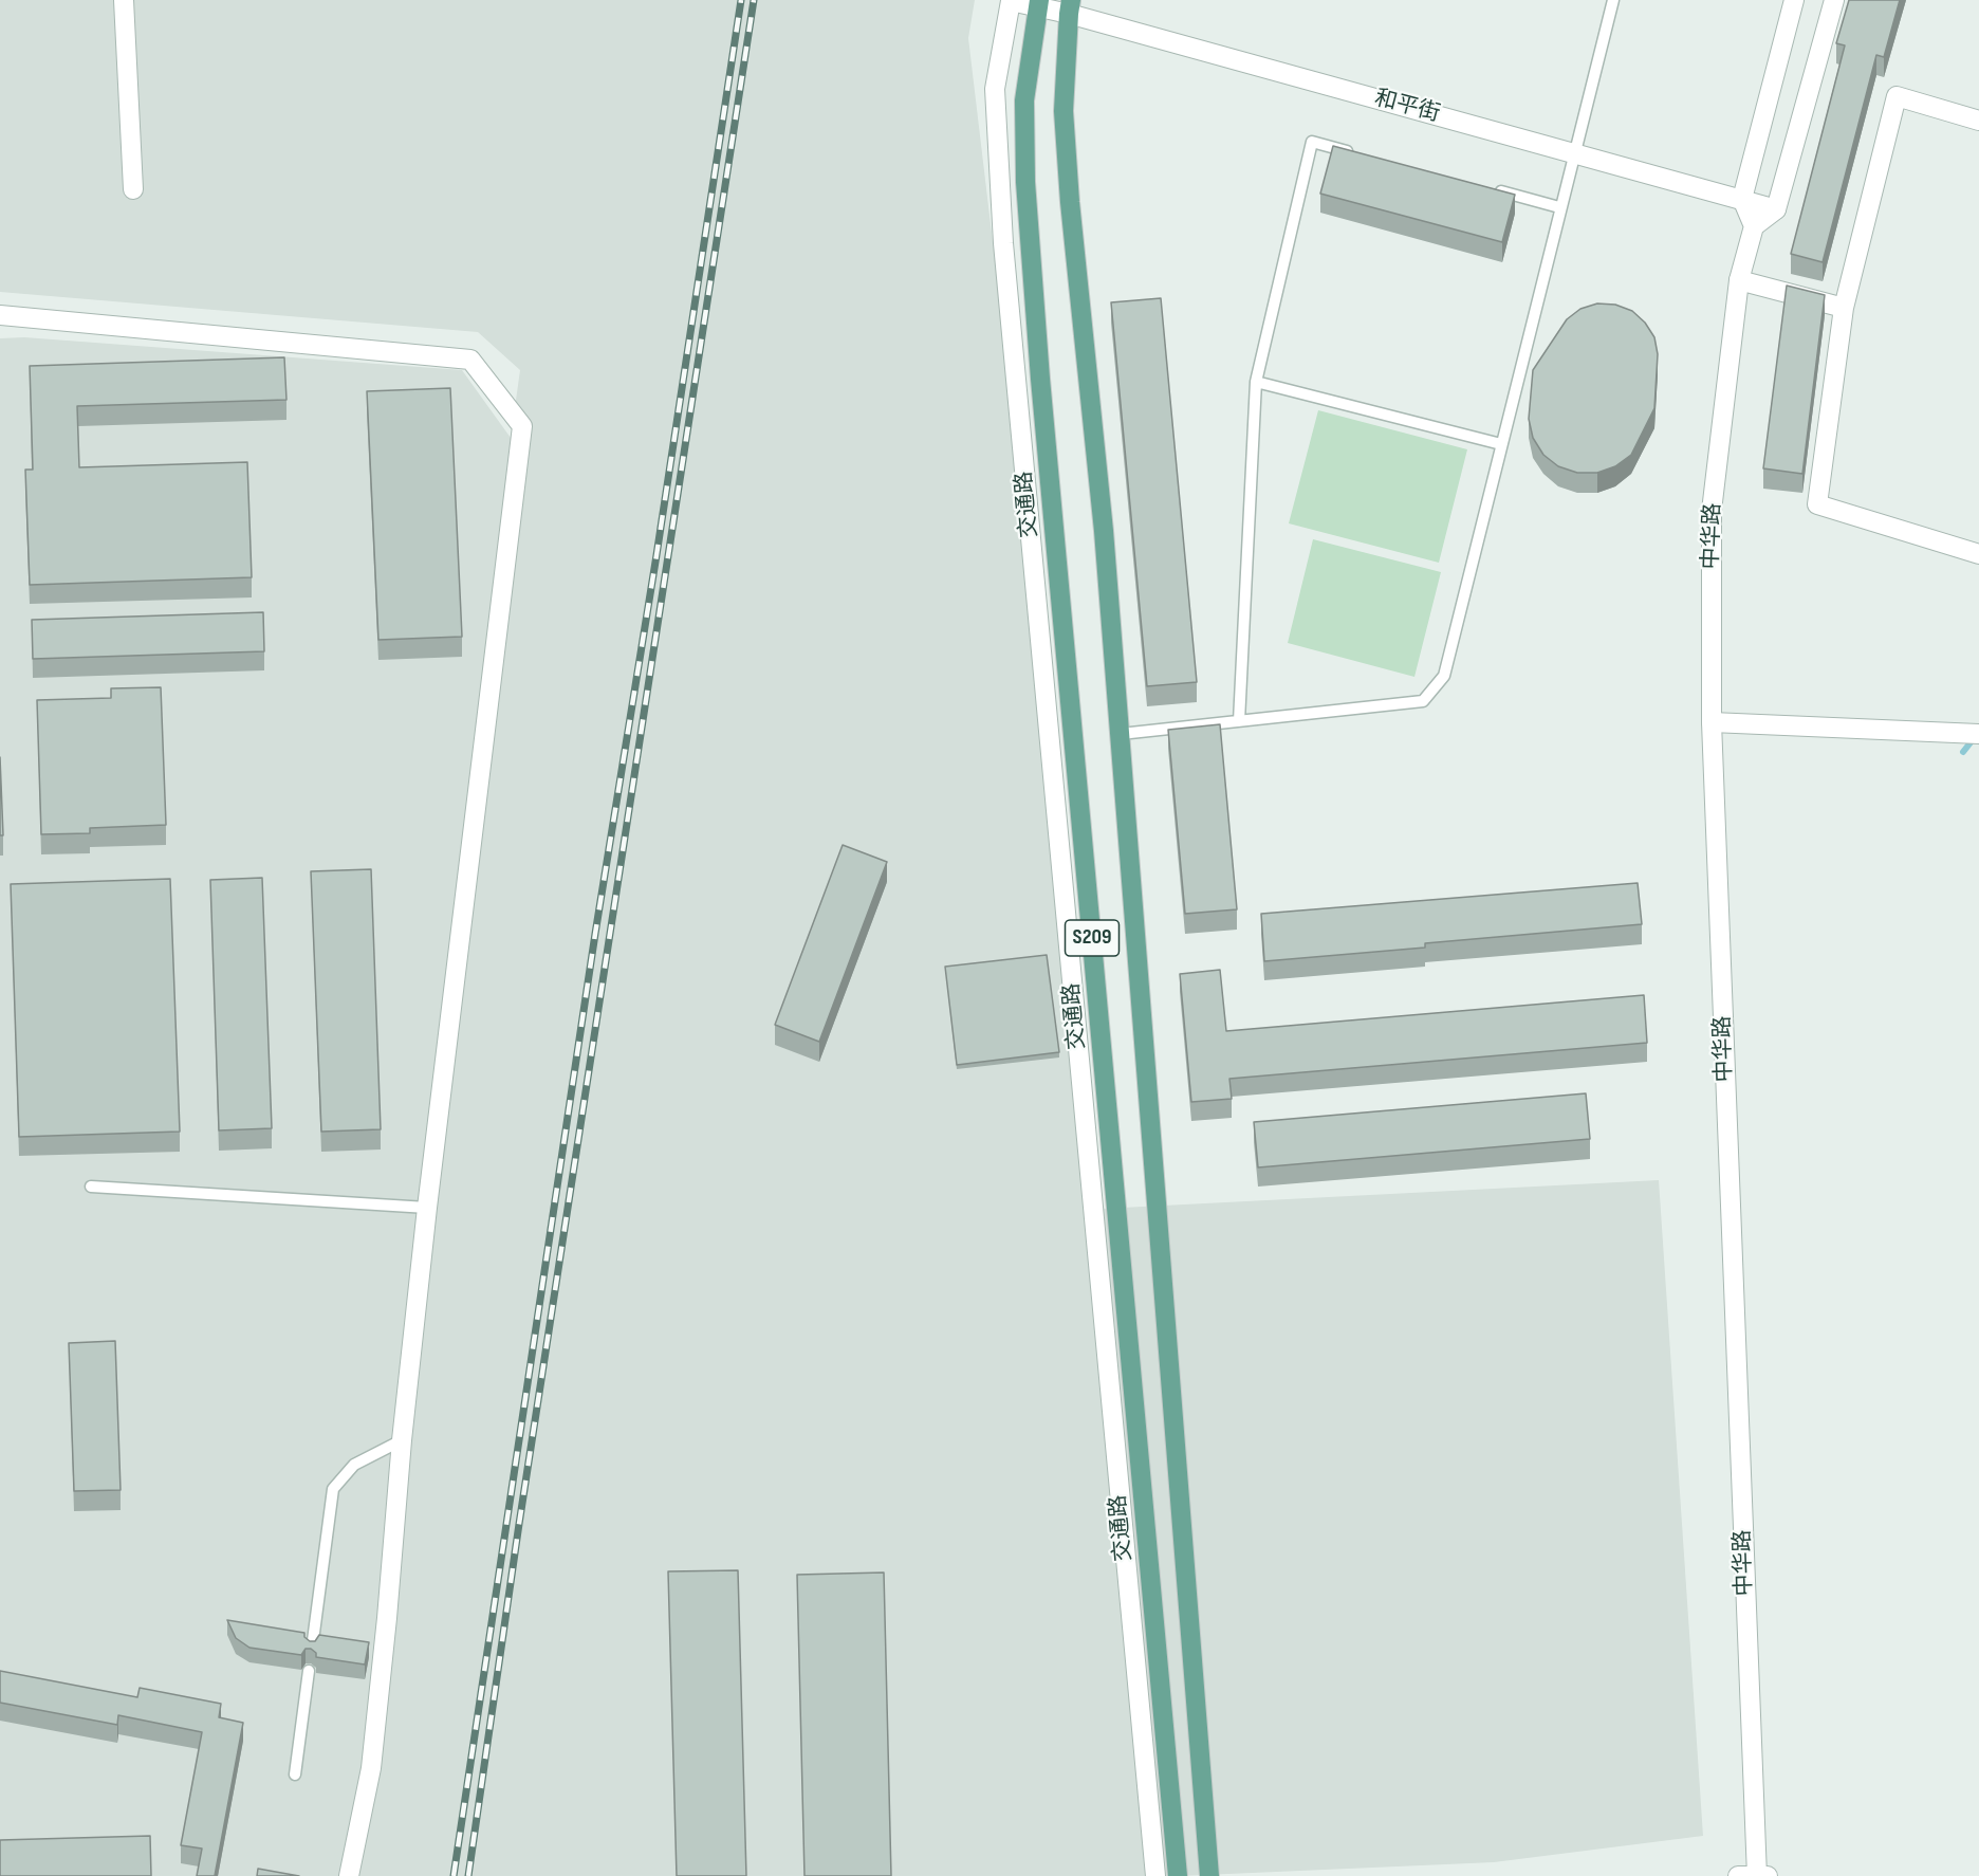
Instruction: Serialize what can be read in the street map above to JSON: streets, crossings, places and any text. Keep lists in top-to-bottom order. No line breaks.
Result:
{"streets":{"main road":["交通路","S209"],"street":["和平街","中华路"]},"crossings":[["和平街","交通路"],["和平街","S209"]]}
